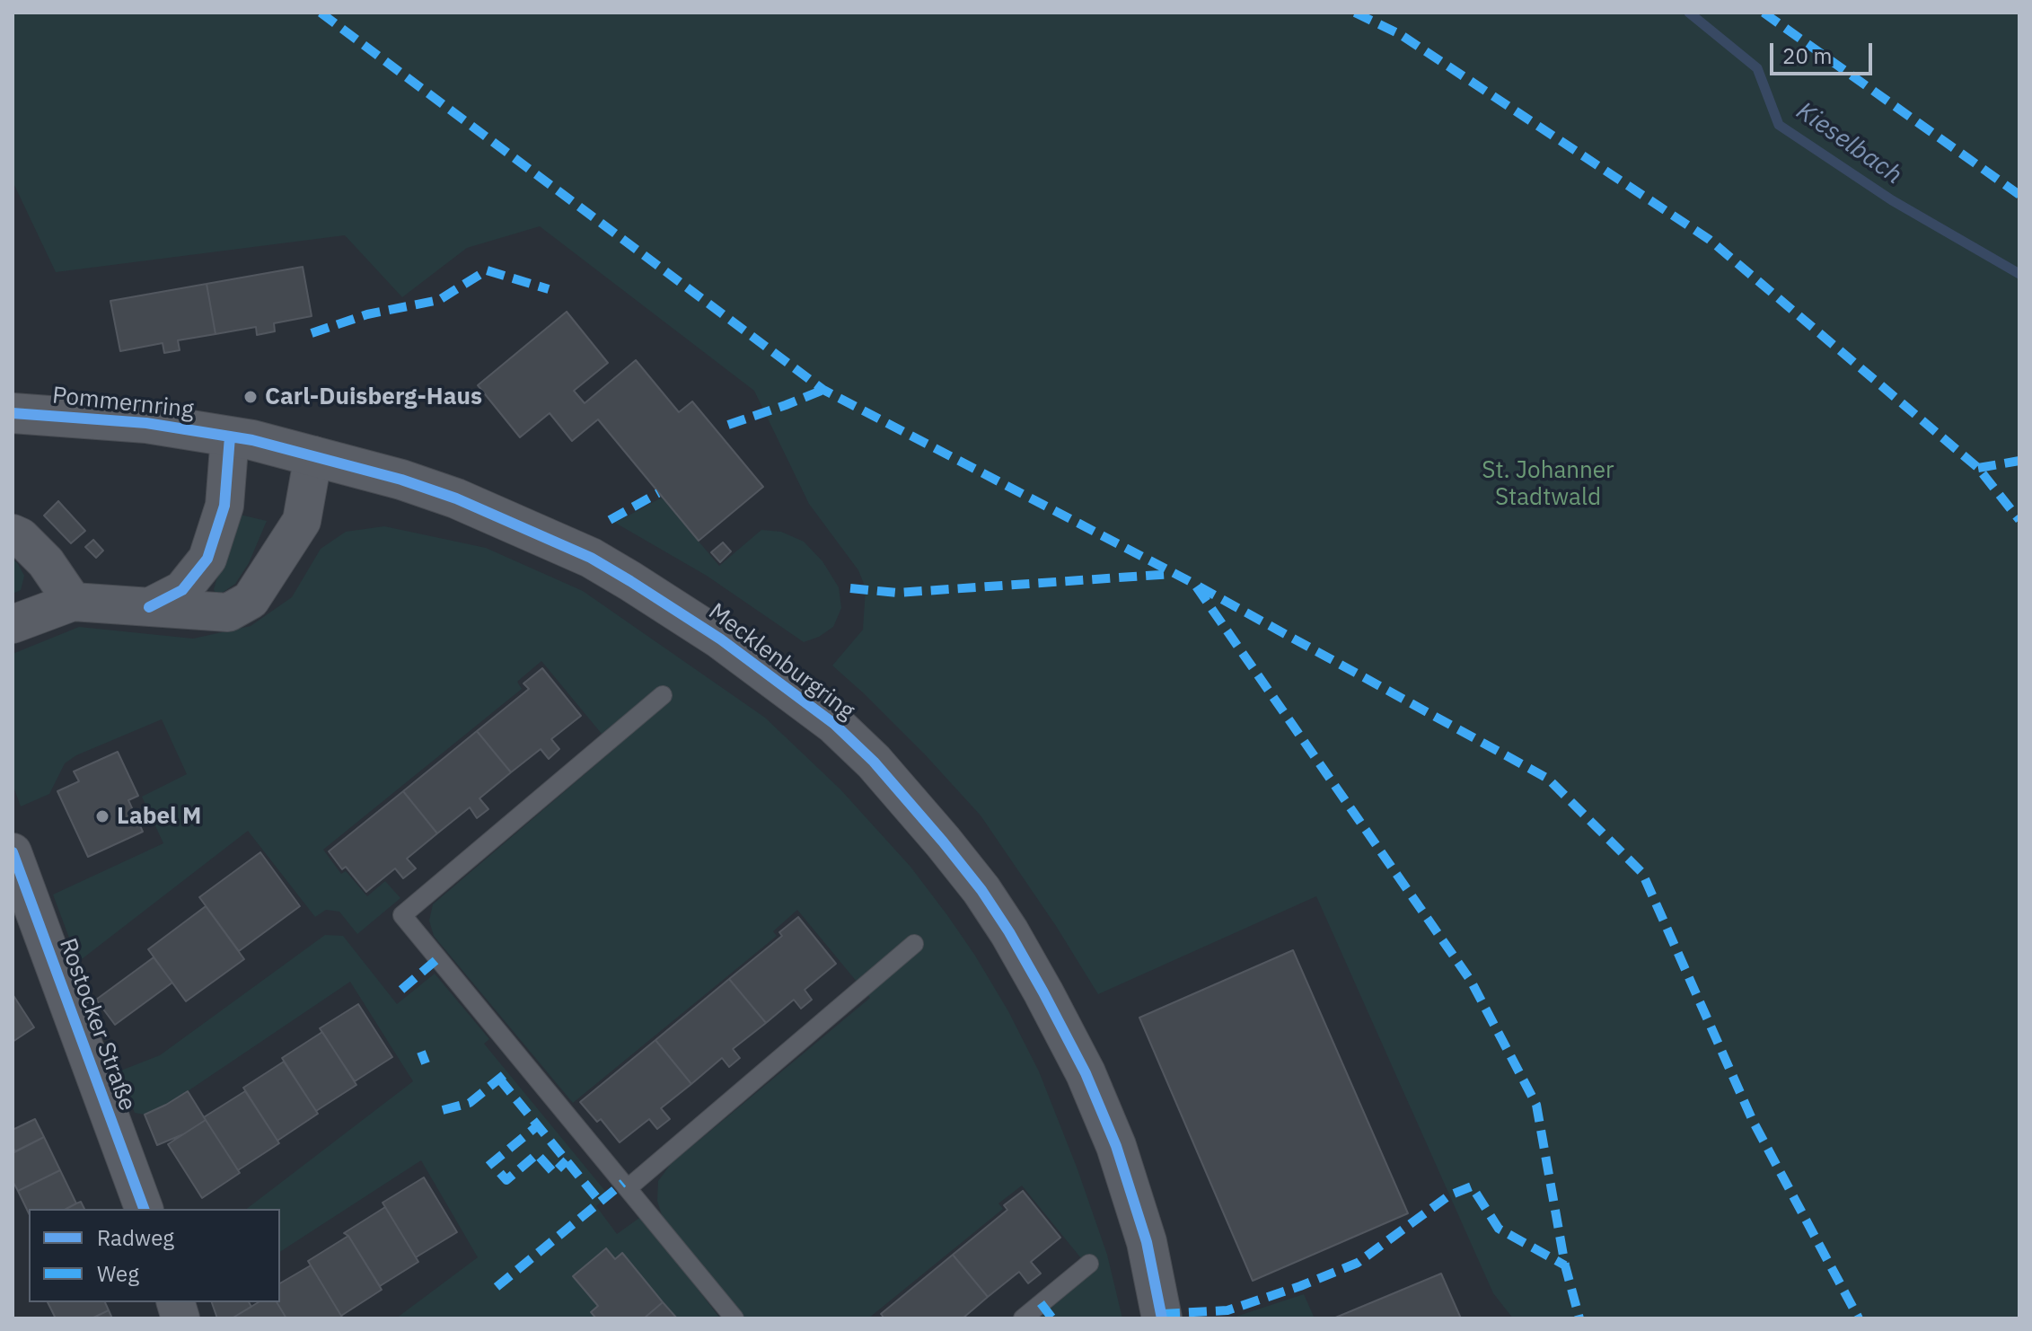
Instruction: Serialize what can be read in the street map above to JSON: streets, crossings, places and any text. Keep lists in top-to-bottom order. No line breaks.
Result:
{"streets":{"street":["Pommernring","Mecklenburgring","Rostocker Straße"]},"crossings":[["Pommernring","Mecklenburgring"]],"water":["Kieselbach"],"parks":["St. Johanner Stadtwald"],"places":["Carl-Duisberg-Haus","Label M"],"legend":["Radweg","Weg"],"scale_bar":"20 m"}
